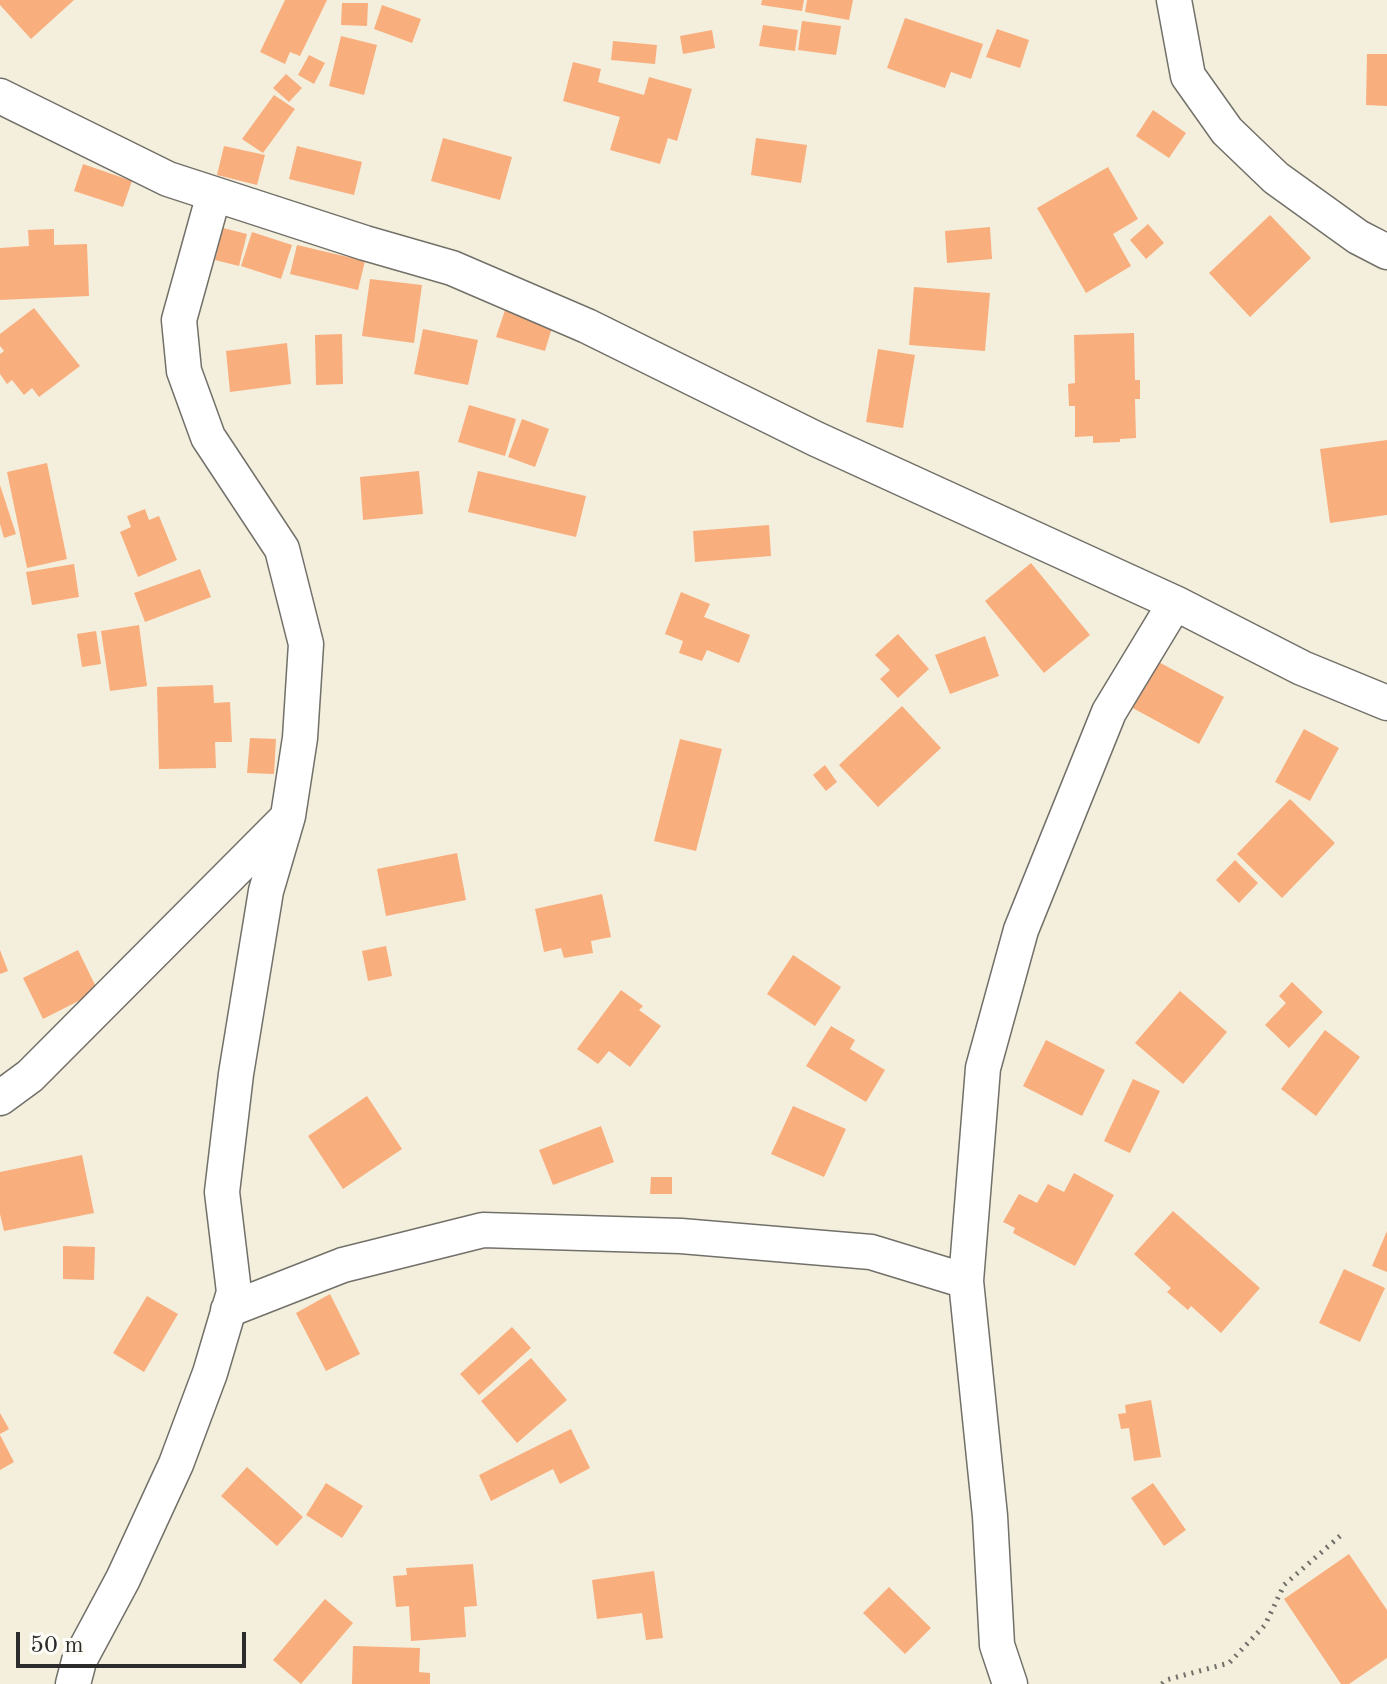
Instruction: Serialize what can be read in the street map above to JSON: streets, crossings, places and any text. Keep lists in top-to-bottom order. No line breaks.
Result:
{"scale_bar":"50 m"}
